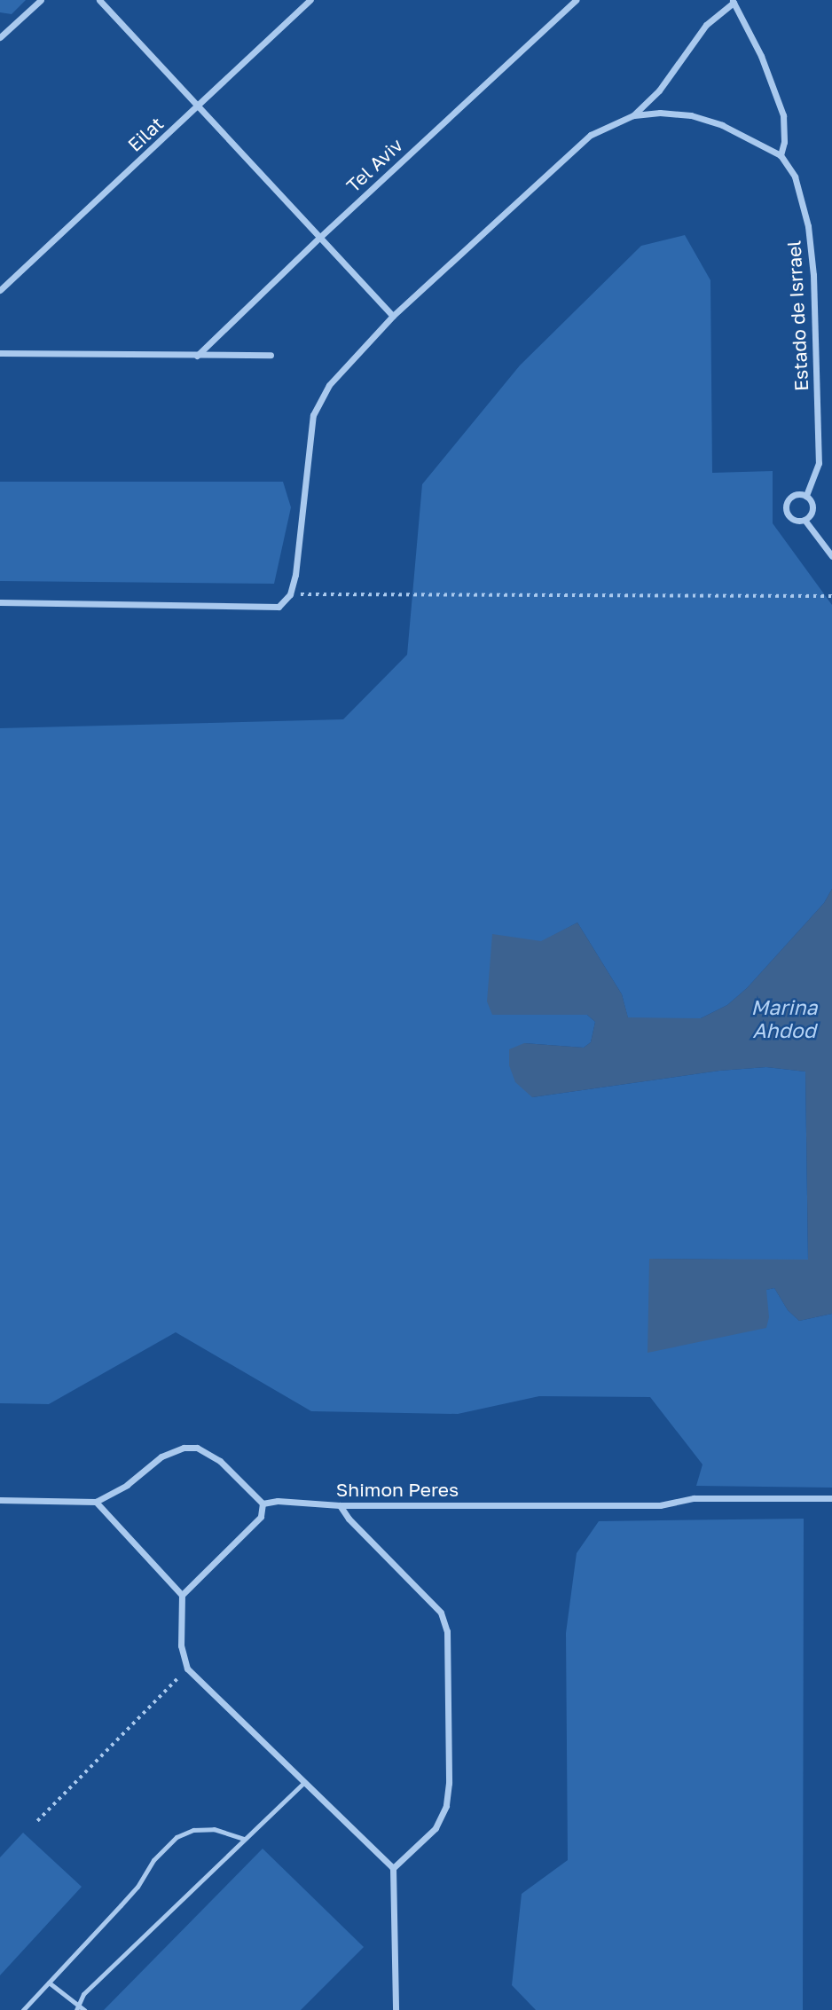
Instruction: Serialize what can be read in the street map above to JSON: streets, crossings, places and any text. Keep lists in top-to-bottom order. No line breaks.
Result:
{"streets":{"street":["Eilat","Tel Aviv","Estado de Isrrael","Shimon Peres"]},"water":["Marina Ahdod"]}
